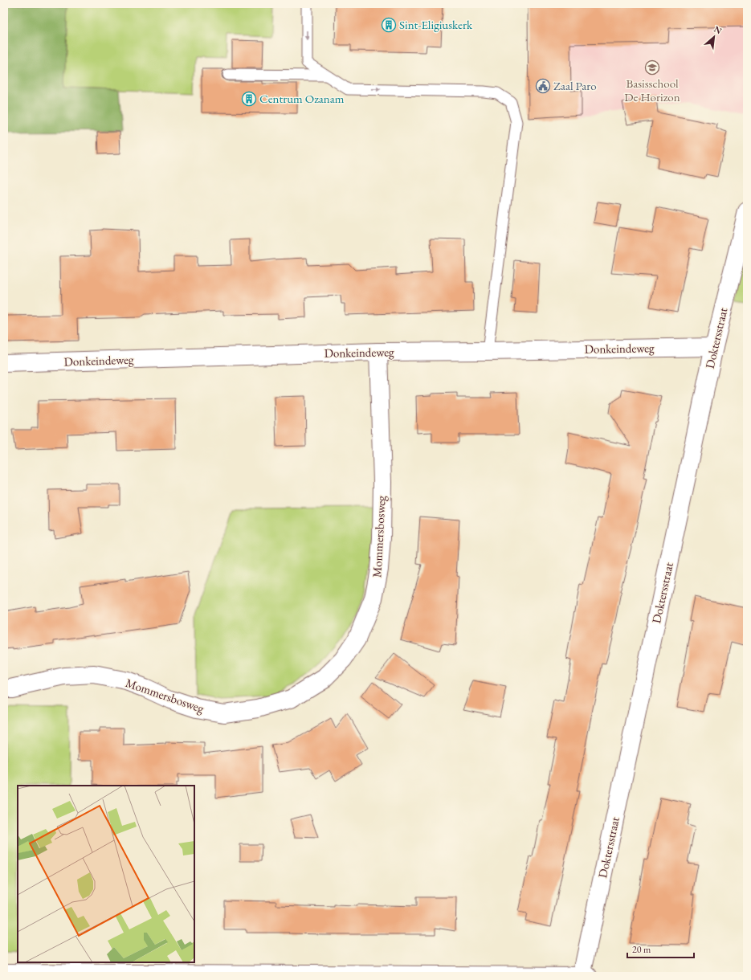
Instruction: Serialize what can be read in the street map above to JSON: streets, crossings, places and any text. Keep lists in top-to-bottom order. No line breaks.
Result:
{"streets":{"street":["Doktersstraat","Donkeindeweg","Mommersbosweg"]},"crossings":[["Doktersstraat","Donkeindeweg"],["Donkeindeweg","Mommersbosweg"]],"places":{"building":["Sint-Eligiuskerk","Centrum Ozanam"],"school or university":["Basisschool De Horizon"],"public building":["Zaal Paro"]},"scale_bar":"20 m","north":"top right"}
